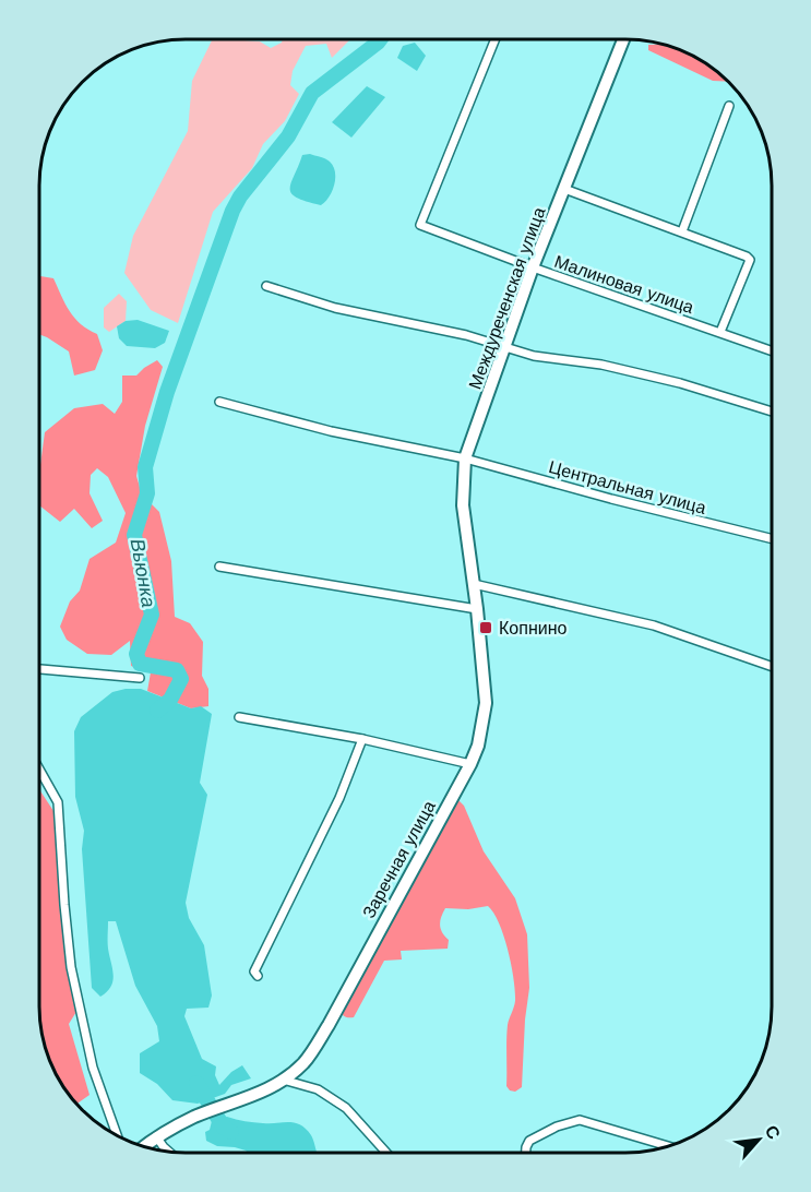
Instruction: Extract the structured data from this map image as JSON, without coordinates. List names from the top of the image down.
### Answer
{
  "streets": {
    "street": [
      "Малиновая улица",
      "Междуреченская улица",
      "Центральная улица",
      "Заречная улица"
    ]
  },
  "crossings": [
    ["Малиновая улица", "Междуреченская улица"],
    ["Междуреченская улица", "Центральная улица"],
    ["Междуреченская улица", "Заречная улица"]
  ],
  "water": ["Вьюнка"],
  "places": {
    "transit": ["Копнино"]
  },
  "north": "top right"
}
